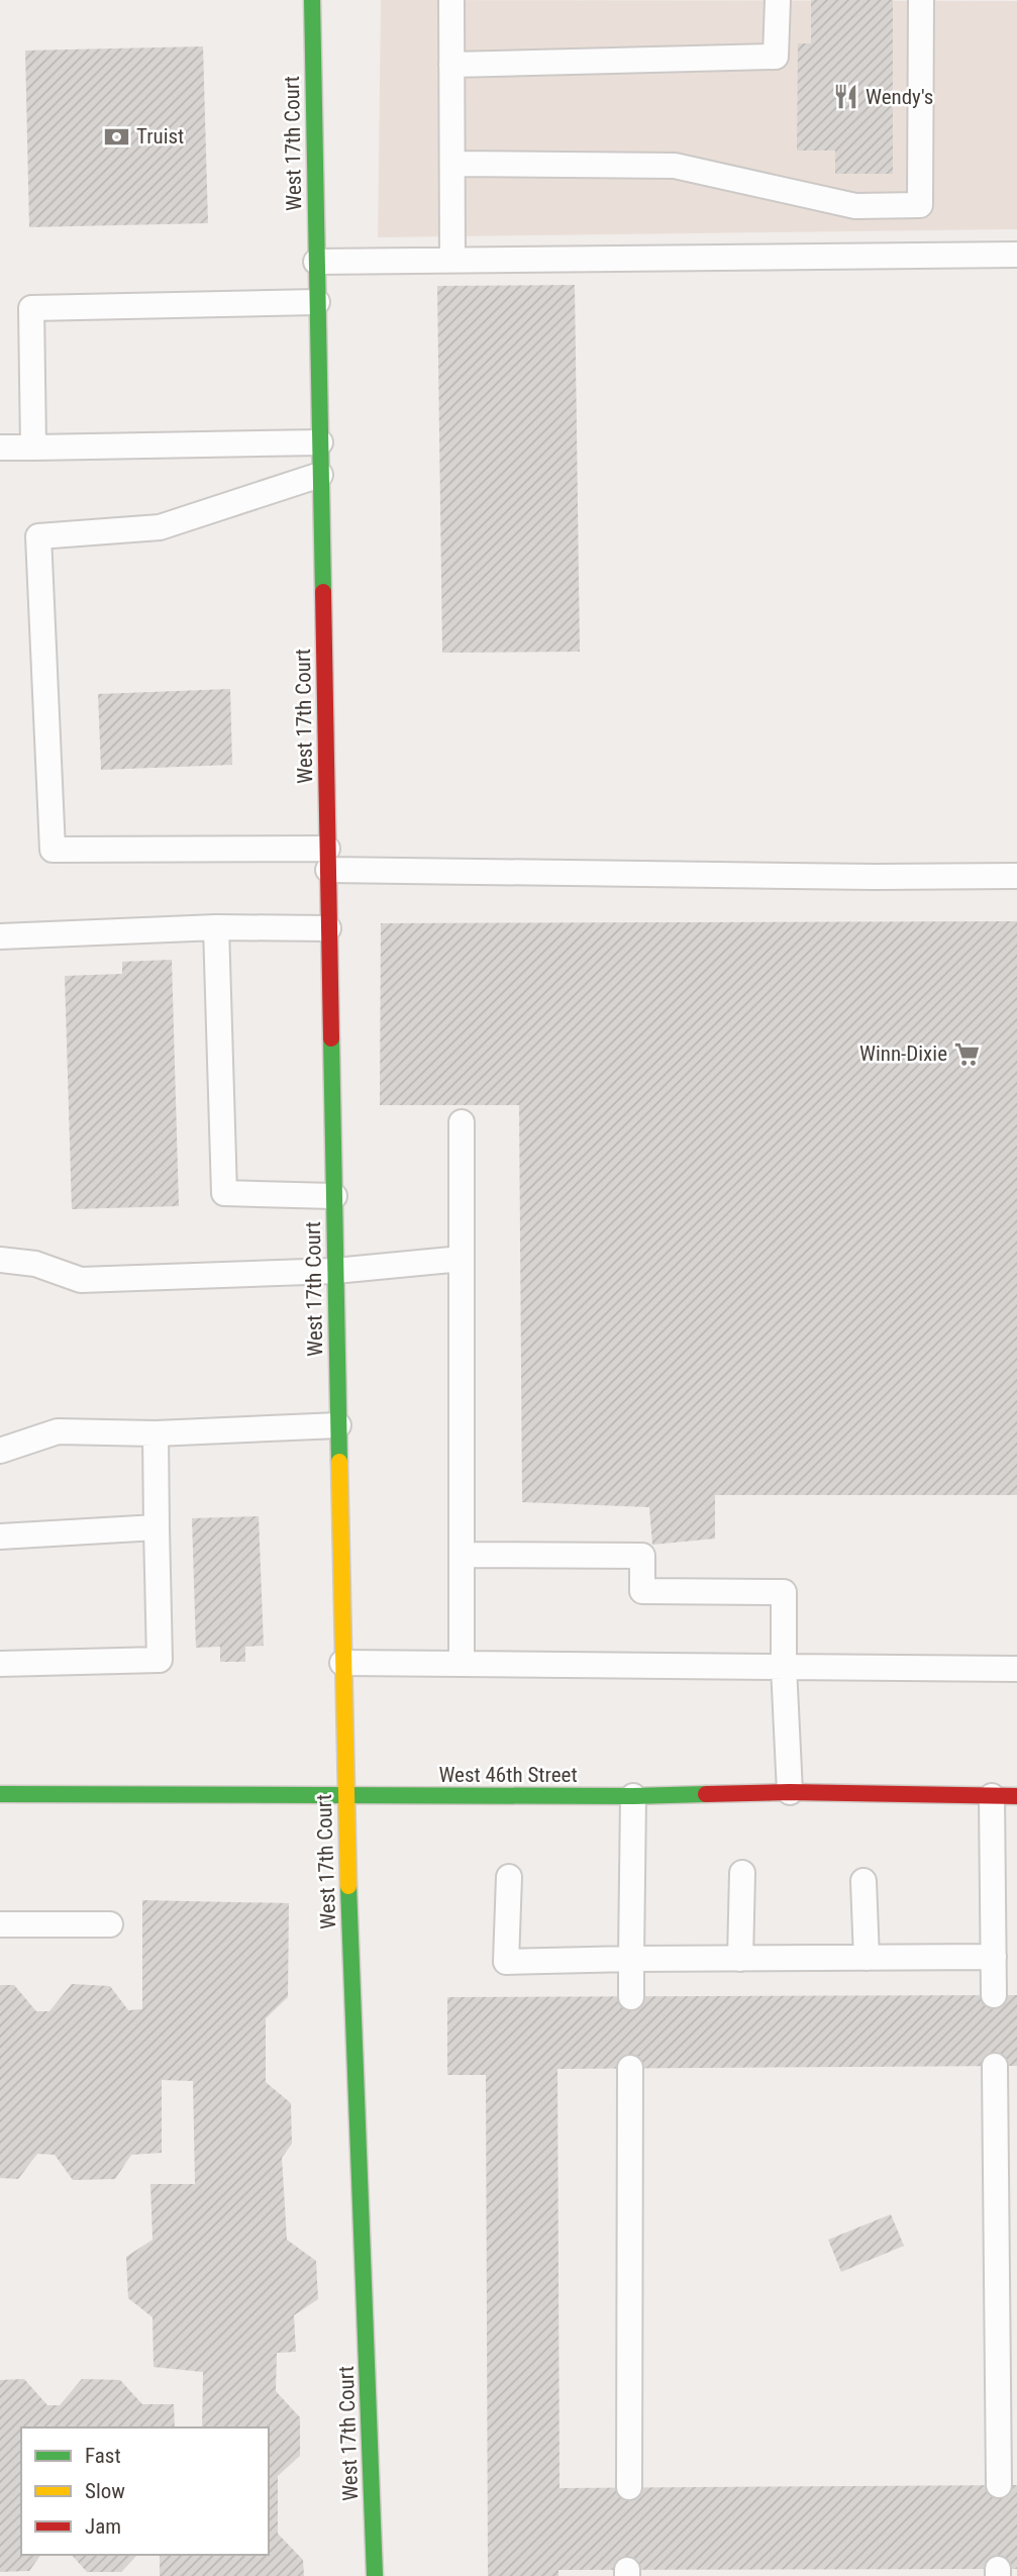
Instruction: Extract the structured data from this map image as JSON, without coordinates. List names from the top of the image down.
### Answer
{
  "streets": {
    "street": ["West 17th Court", "West 46th Street"]
  },
  "crossings": [
    ["West 17th Court", "West 46th Street"]
  ],
  "places": {
    "restaurant": ["Wendy's"],
    "bank": ["Truist"],
    "supermarket": ["Winn-Dixie"]
  },
  "legend": ["Fast", "Slow", "Jam"]
}
